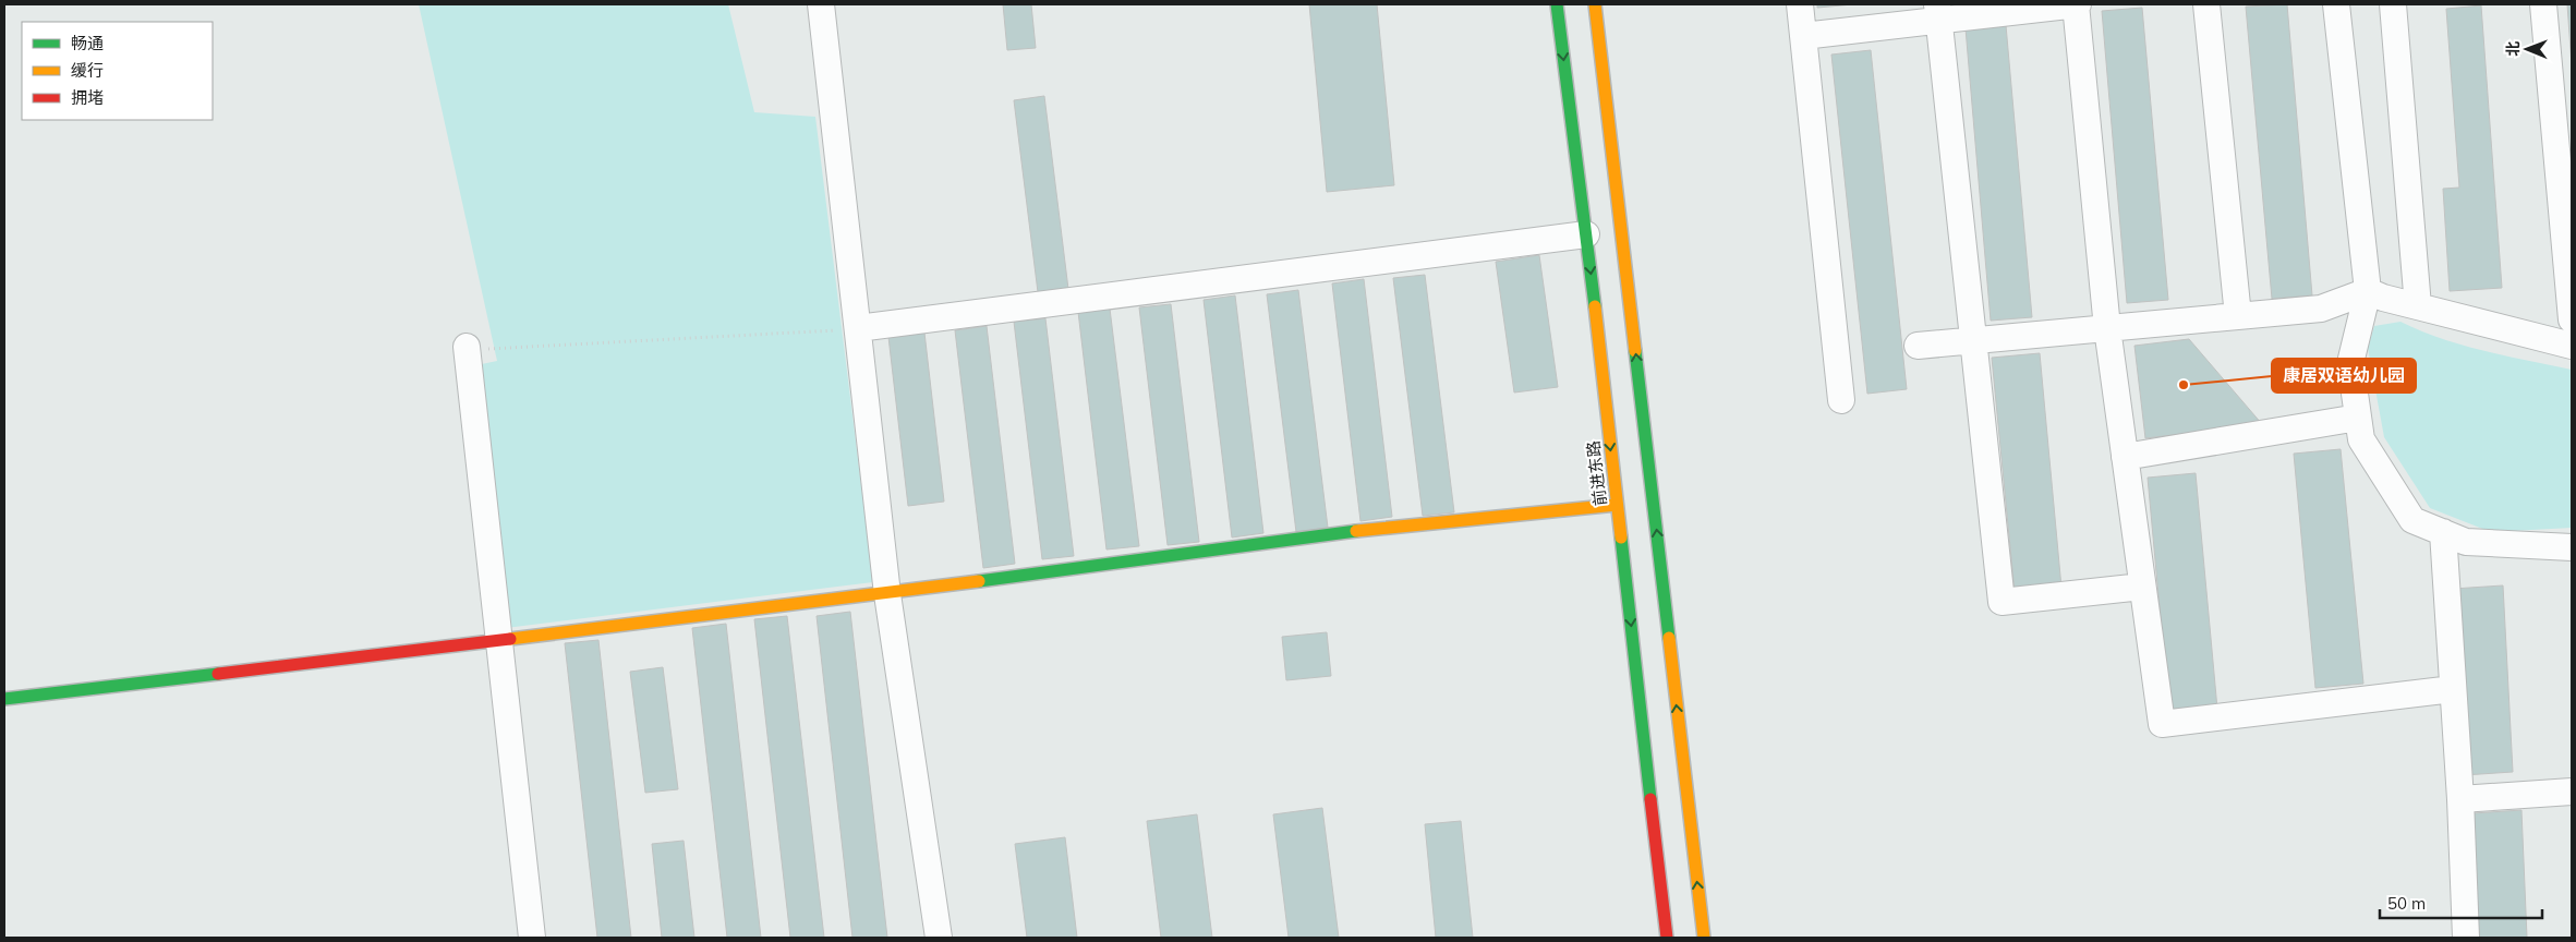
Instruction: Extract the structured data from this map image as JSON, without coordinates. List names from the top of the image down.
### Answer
{
  "streets": {
    "main road": ["前进东路"]
  },
  "places": ["康居双语幼儿园"],
  "legend": ["畅通", "缓行", "拥堵"],
  "scale_bar": "50 m",
  "north": "left"
}
